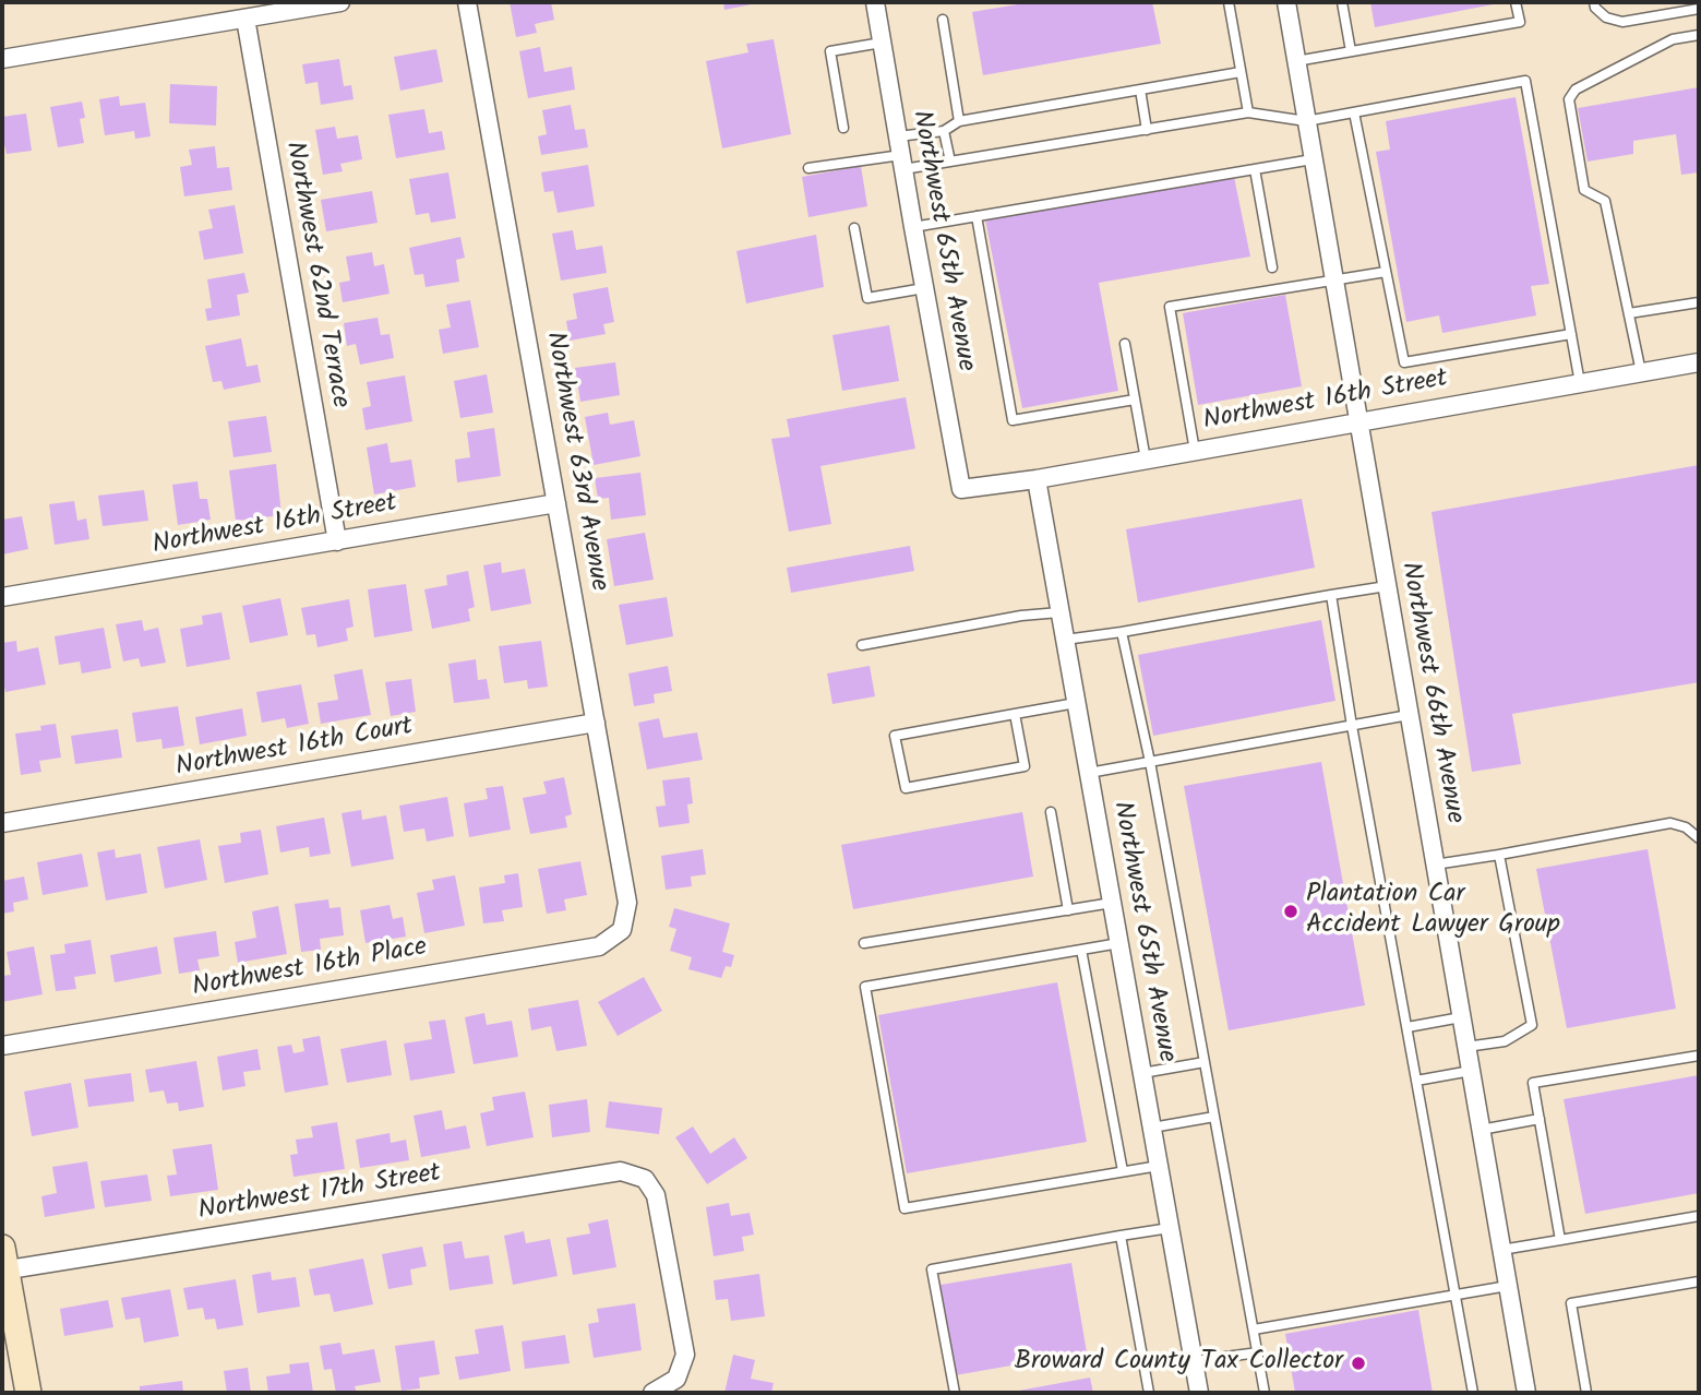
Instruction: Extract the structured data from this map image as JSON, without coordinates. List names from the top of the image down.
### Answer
{
  "streets": {
    "street": [
      "Northwest 65th Avenue",
      "Northwest 62nd Terrace",
      "Northwest 16th Street",
      "Northwest 63rd Avenue",
      "Northwest 66th Avenue",
      "Northwest 16th Court",
      "Northwest 16th Place",
      "Northwest 17th Street"
    ]
  },
  "crossings": [
    ["Northwest 65th Avenue", "Northwest 16th Street"],
    ["Northwest 62nd Terrace", "Northwest 16th Street"],
    ["Northwest 16th Street", "Northwest 63rd Avenue"],
    ["Northwest 16th Street", "Northwest 66th Avenue"],
    ["Northwest 63rd Avenue", "Northwest 16th Court"],
    ["Northwest 63rd Avenue", "Northwest 16th Place"]
  ],
  "places": ["Plantation Car Accident Lawyer Group", "Broward County Tax Collector"]
}
